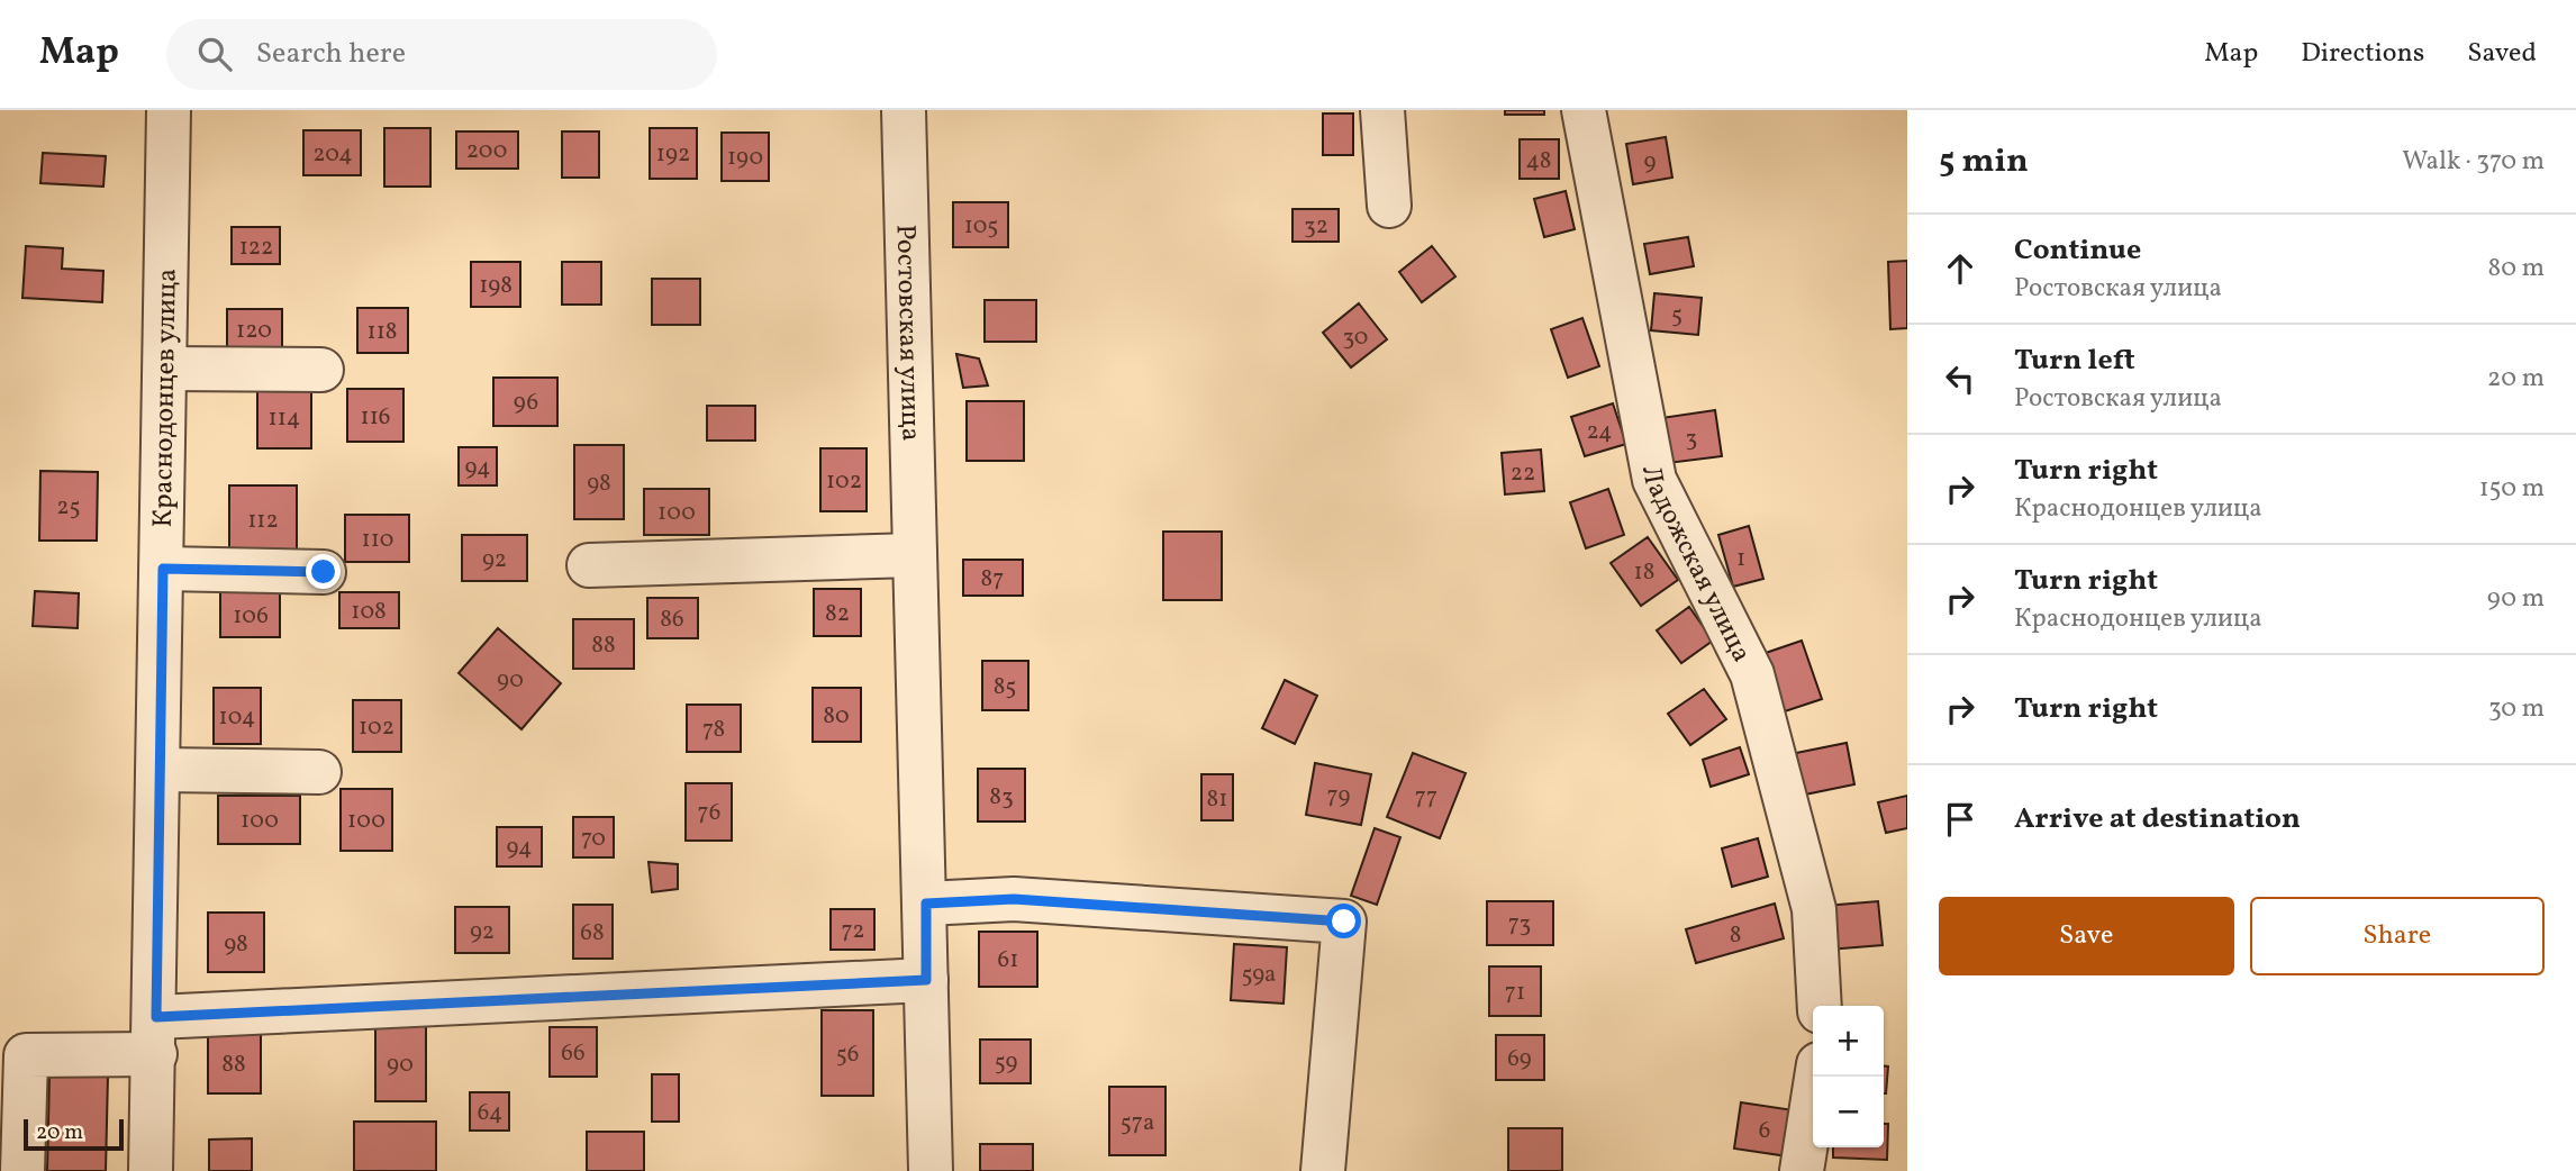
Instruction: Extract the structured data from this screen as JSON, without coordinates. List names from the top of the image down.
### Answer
{
  "streets": {
    "street": ["Ростовская улица", "Краснодонцев улица", "Ладожская улица"]
  },
  "house_numbers": [
    "200",
    "204",
    "192",
    "190",
    "48",
    "9",
    "105",
    "32",
    "122",
    "198",
    "5",
    "120",
    "118",
    "30",
    "96",
    "116",
    "114",
    "24",
    "3",
    "94",
    "22",
    "102",
    "98",
    "25",
    "100",
    "112",
    "110",
    "1",
    "92",
    "18",
    "87",
    "108",
    "82",
    "106",
    "86",
    "88",
    "90",
    "85",
    "80",
    "104",
    "102",
    "78",
    "79",
    "83",
    "77",
    "81",
    "76",
    "100",
    "100",
    "70",
    "94",
    "73",
    "72",
    "92",
    "68",
    "8",
    "98",
    "61",
    "59a",
    "71",
    "66",
    "56",
    "69",
    "59",
    "88",
    "90",
    "64",
    "57a",
    "6"
  ],
  "scale_bar": "20 m",
  "page": {
    "header": "Map",
    "search": "Search here",
    "nav": ["Map", "Directions", "Saved"],
    "heading": ["5 min", "Walk · 370 m"],
    "list": [
      ["Continue", "Ростовская улица", "80 m"],
      ["Turn left", "Ростовская улица", "20 m"],
      ["Turn right", "Краснодонцев улица", "150 m"],
      ["Turn right", "Краснодонцев улица", "90 m"],
      ["Turn right", "30 m"],
      "Arrive at destination"
    ],
    "buttons": ["Save", "Share"],
    "map_buttons": ["+", "−"],
    "scale": "20 m"
  }
}
